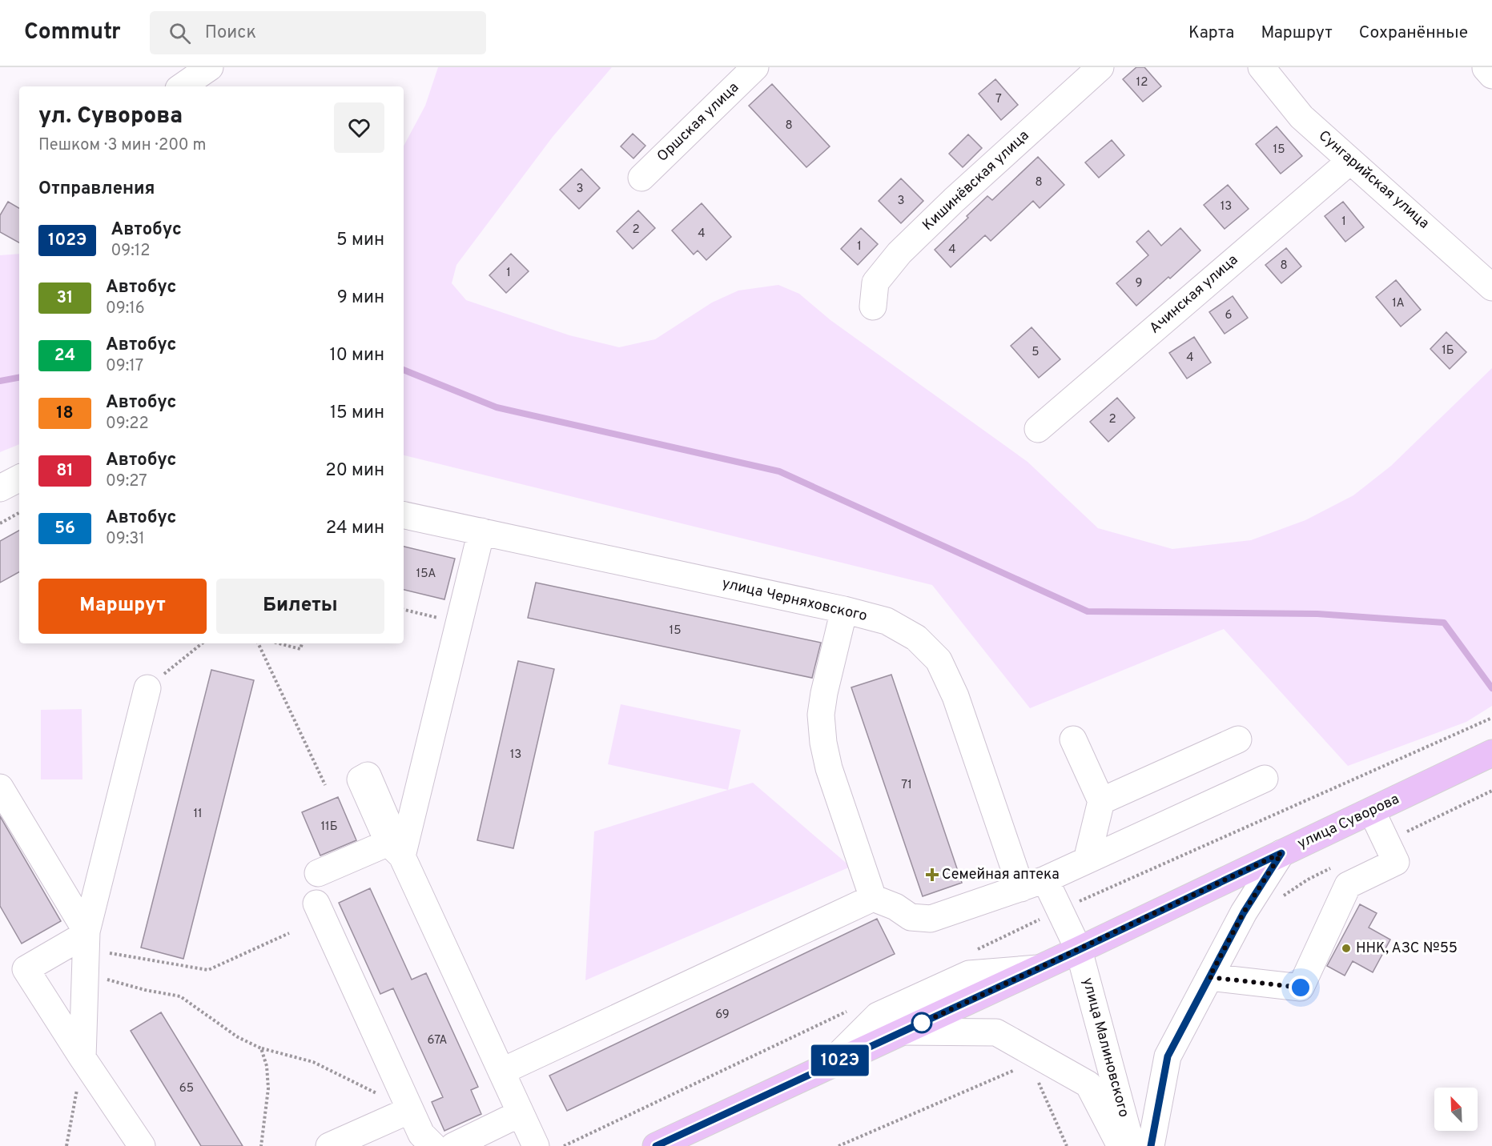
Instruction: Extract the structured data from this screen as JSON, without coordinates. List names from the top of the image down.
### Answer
{
  "streets": {
    "main road": ["улица Суворова"],
    "street": [
      "Оршская улица",
      "Сунгарийская улица",
      "Кишинёвская улица",
      "Ачинская улица",
      "улица Черняховского",
      "улица Малиновского"
    ]
  },
  "crossings": [
    ["Сунгарийская улица", "Ачинская улица"],
    ["улица Суворова", "улица Малиновского"]
  ],
  "places": {
    "health": ["Семейная аптека"],
    "other": ["ННК, АЗС №55"]
  },
  "lines": ["bus line 102Э"],
  "house_numbers": [
    "12",
    "7",
    "8",
    "15",
    "8",
    "3",
    "3",
    "13",
    "1",
    "2",
    "4",
    "1",
    "4",
    "8",
    "1",
    "9",
    "1А",
    "6",
    "1Б",
    "5",
    "4",
    "2",
    "15А",
    "15",
    "13",
    "71",
    "11",
    "11Б",
    "69",
    "67А",
    "65"
  ],
  "north": "top left",
  "page": {
    "header": "Commutr",
    "search": "Поиск",
    "nav": ["Карта", "Маршрут", "Сохранённые"],
    "on_map": "102Э",
    "heading": [
      ["ул. Суворова", "Пешком · 3 мин · 200 m"],
      "Отправления"
    ],
    "list": [
      {
        "mark": "102Э",
        "name": "Автобус",
        "note": "09:12",
        "value": "5 мин"
      },
      {
        "mark": "31",
        "name": "Автобус",
        "note": "09:16",
        "value": "9 мин"
      },
      {
        "mark": "24",
        "name": "Автобус",
        "note": "09:17",
        "value": "10 мин"
      },
      {
        "mark": "18",
        "name": "Автобус",
        "note": "09:22",
        "value": "15 мин"
      },
      {
        "mark": "81",
        "name": "Автобус",
        "note": "09:27",
        "value": "20 мин"
      },
      {
        "mark": "56",
        "name": "Автобус",
        "note": "09:31",
        "value": "24 мин"
      }
    ],
    "buttons": ["Маршрут", "Билеты"]
  }
}
